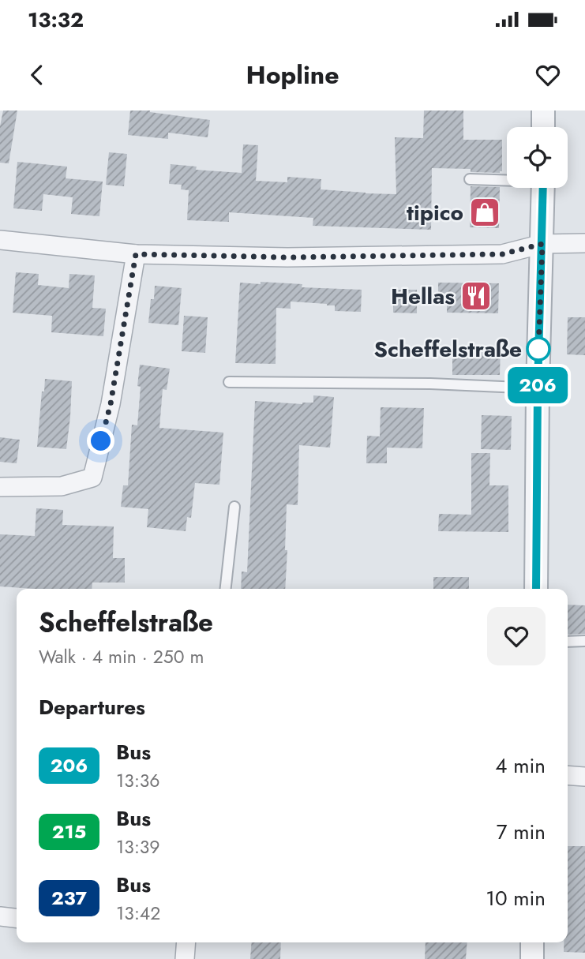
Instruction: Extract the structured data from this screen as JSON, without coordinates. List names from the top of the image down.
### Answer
{
  "places": {
    "shop": ["tipico"],
    "restaurant": ["Hellas"],
    "other": ["Scheffelstraße"]
  },
  "lines": ["bus line 206"],
  "page": {
    "status": "13:32",
    "header": "Hopline",
    "on_map": "206",
    "heading": [
      ["Scheffelstraße", "Walk · 4 min · 250 m"],
      "Departures"
    ],
    "list": [
      {
        "mark": "206",
        "name": "Bus",
        "note": "13:36",
        "value": "4 min"
      },
      {
        "mark": "215",
        "name": "Bus",
        "note": "13:39",
        "value": "7 min"
      },
      {
        "mark": "237",
        "name": "Bus",
        "note": "13:42",
        "value": "10 min"
      }
    ]
  }
}
